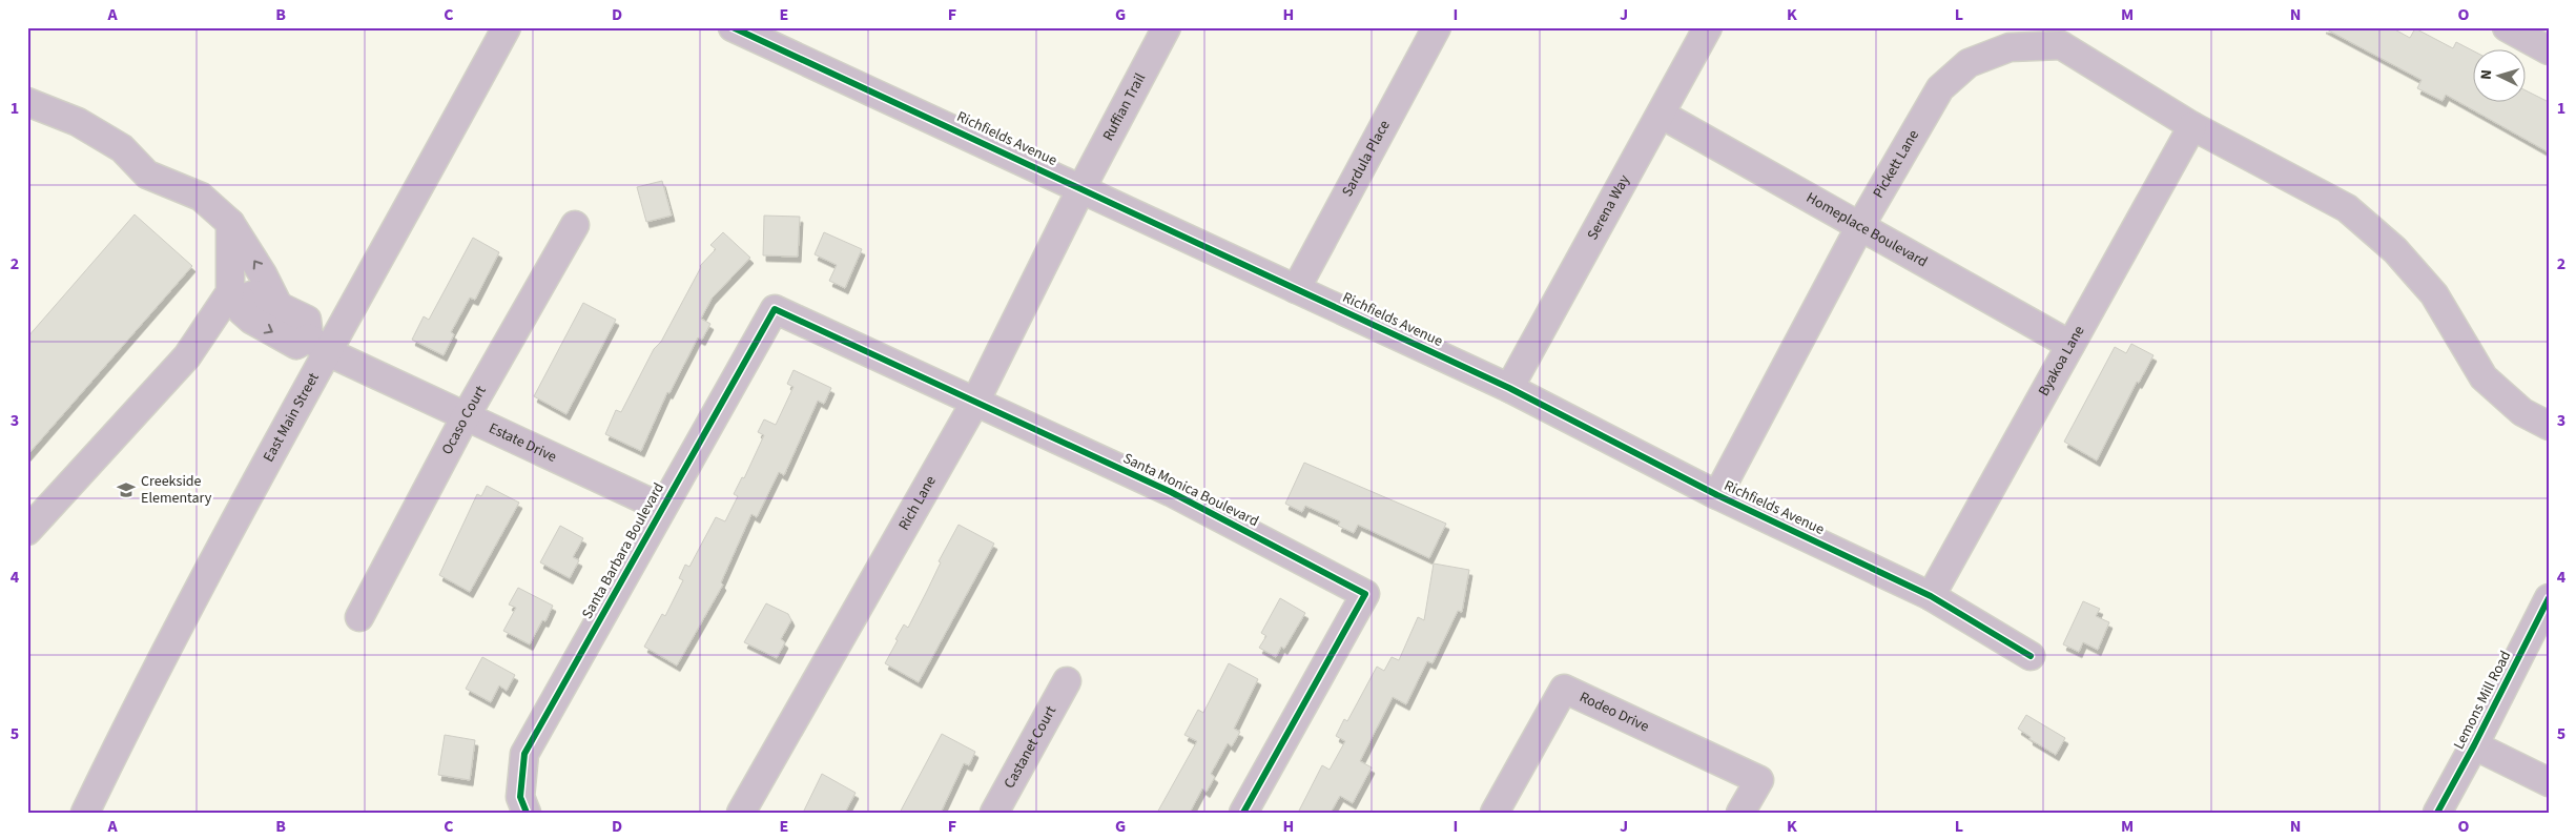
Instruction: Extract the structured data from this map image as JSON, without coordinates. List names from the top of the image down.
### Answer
{
  "streets": {
    "street": [
      "Ruffian Trail",
      "Richfields Avenue",
      "Sardula Place",
      "Pickett Lane",
      "Serena Way",
      "Homeplace Boulevard",
      "Byakoa Lane",
      "East Main Street",
      "Ocaso Court",
      "Estate Drive",
      "Santa Monica Boulevard",
      "Rich Lane",
      "Santa Barbara Boulevard",
      "Lemons Mill Road",
      "Rodeo Drive",
      "Castanet Court"
    ]
  },
  "crossings": [
    ["Ruffian Trail", "Richfields Avenue"],
    ["Ruffian Trail", "Rich Lane"],
    ["Richfields Avenue", "Sardula Place"],
    ["Richfields Avenue", "Pickett Lane"],
    ["Richfields Avenue", "Serena Way"],
    ["Richfields Avenue", "Byakoa Lane"],
    ["Richfields Avenue", "Rich Lane"],
    ["Pickett Lane", "Homeplace Boulevard"],
    ["Pickett Lane", "Byakoa Lane"],
    ["Serena Way", "Homeplace Boulevard"],
    ["Homeplace Boulevard", "Byakoa Lane"],
    ["East Main Street", "Estate Drive"],
    ["Ocaso Court", "Estate Drive"],
    ["Estate Drive", "Santa Barbara Boulevard"],
    ["Santa Monica Boulevard", "Rich Lane"],
    ["Santa Monica Boulevard", "Santa Barbara Boulevard"]
  ],
  "places": {
    "school or university": ["Creekside Elementary"]
  },
  "north": "left",
  "grid": {
    "columns": [
      "A",
      "B",
      "C",
      "D",
      "E",
      "F",
      "G",
      "H",
      "I",
      "J",
      "K",
      "L",
      "M",
      "N",
      "O"
    ],
    "rows": [
      "1",
      "2",
      "3",
      "4",
      "5"
    ]
  }
}
